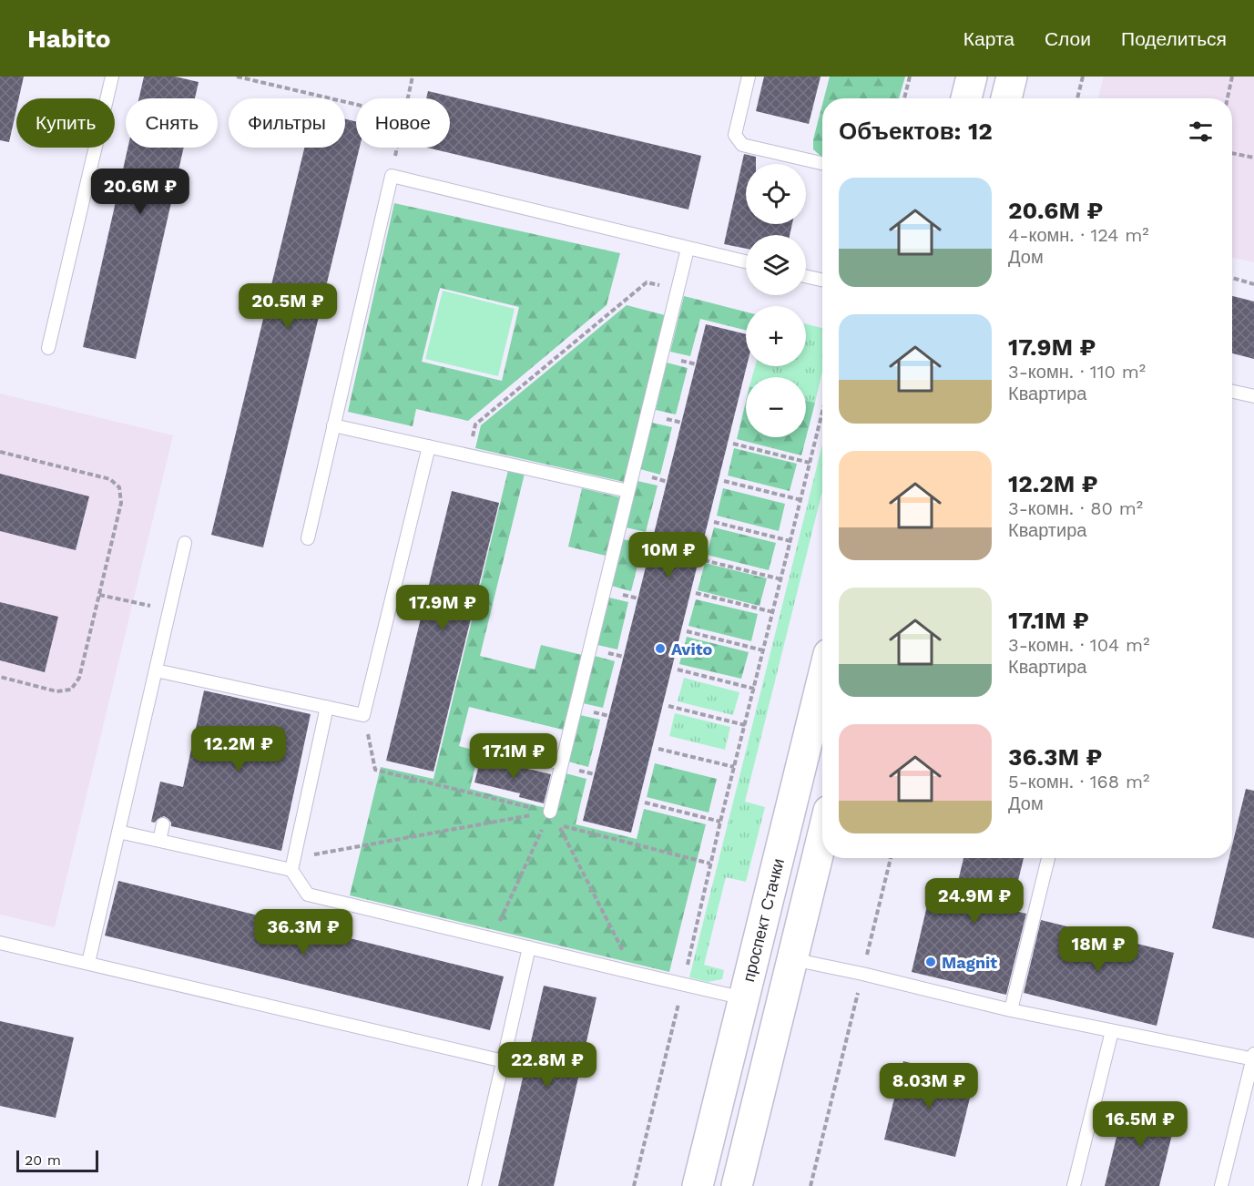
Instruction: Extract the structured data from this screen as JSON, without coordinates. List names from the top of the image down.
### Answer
{
  "streets": {
    "main road": ["проспект Стачки"]
  },
  "places": ["Avito", "Magnit"],
  "scale_bar": "20 m",
  "page": {
    "header": "Habito",
    "nav": ["Карта", "Слои", "Поделиться"],
    "chip": [
      "Купить",
      "Снять",
      "Фильтры",
      "Новое"
    ],
    "heading": "Объектов: 12",
    "map_buttons": ["+", "−"],
    "list": [
      {
        "name": "20.6M ₽",
        "note": "4-комн. · 124 m² · Дом"
      },
      {
        "name": "17.9M ₽",
        "note": "3-комн. · 110 m² · Квартира"
      },
      {
        "name": "12.2M ₽",
        "note": "3-комн. · 80 m² · Квартира"
      },
      {
        "name": "17.1M ₽",
        "note": "3-комн. · 104 m² · Квартира"
      },
      {
        "name": "36.3M ₽",
        "note": "5-комн. · 168 m² · Дом"
      }
    ],
    "price": [
      "20.6M ₽",
      "20.5M ₽",
      "10M ₽",
      "17.9M ₽",
      "12.2M ₽",
      "17.1M ₽",
      "24.9M ₽",
      "36.3M ₽",
      "18M ₽",
      "22.8M ₽",
      "8.03M ₽",
      "16.5M ₽"
    ],
    "scale": "20 m"
  }
}
